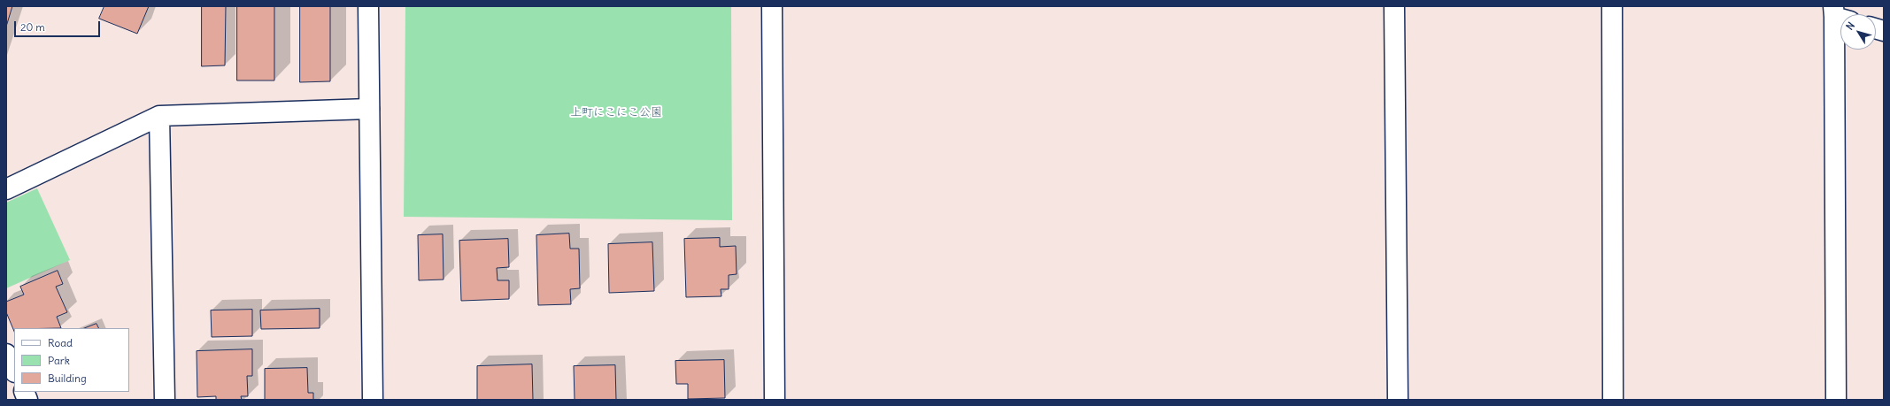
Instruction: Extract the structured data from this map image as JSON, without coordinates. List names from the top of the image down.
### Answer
{
  "parks": ["上町にこにこ公園"],
  "legend": ["Road", "Park", "Building"],
  "scale_bar": "20 m",
  "north": "top left"
}
